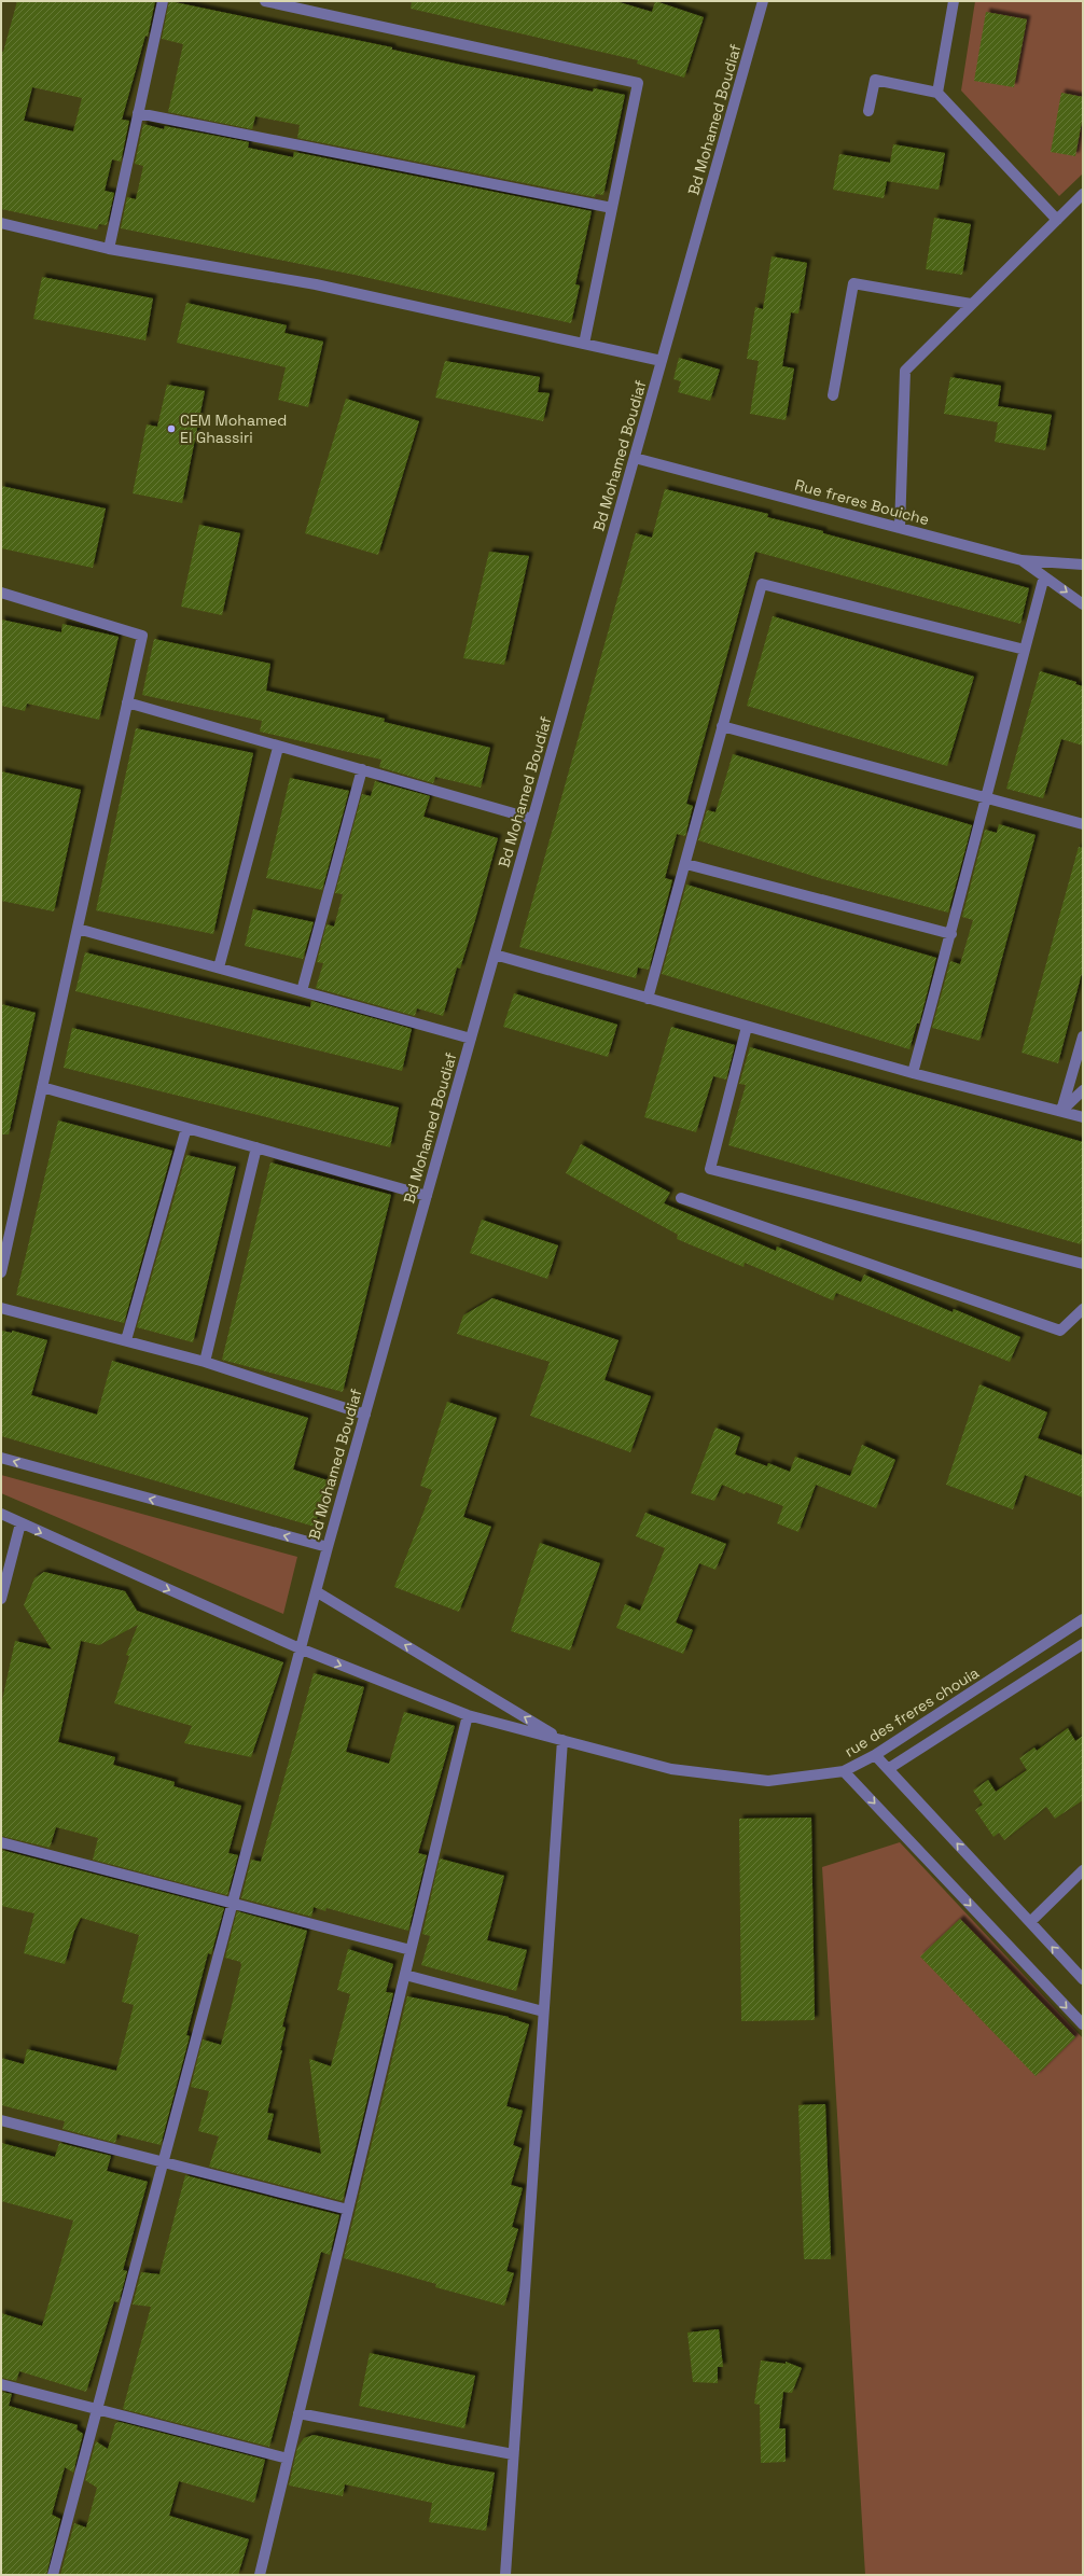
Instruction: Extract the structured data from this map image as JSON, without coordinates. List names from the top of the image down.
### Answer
{
  "streets": {
    "street": ["Bd Mohamed Boudiaf", "Rue freres Bouiche", "rue des freres chouia"]
  },
  "crossings": [
    ["Bd Mohamed Boudiaf", "Rue freres Bouiche"],
    ["Bd Mohamed Boudiaf", "rue des freres chouia"]
  ],
  "places": ["CEM Mohamed El Ghassiri"]
}
